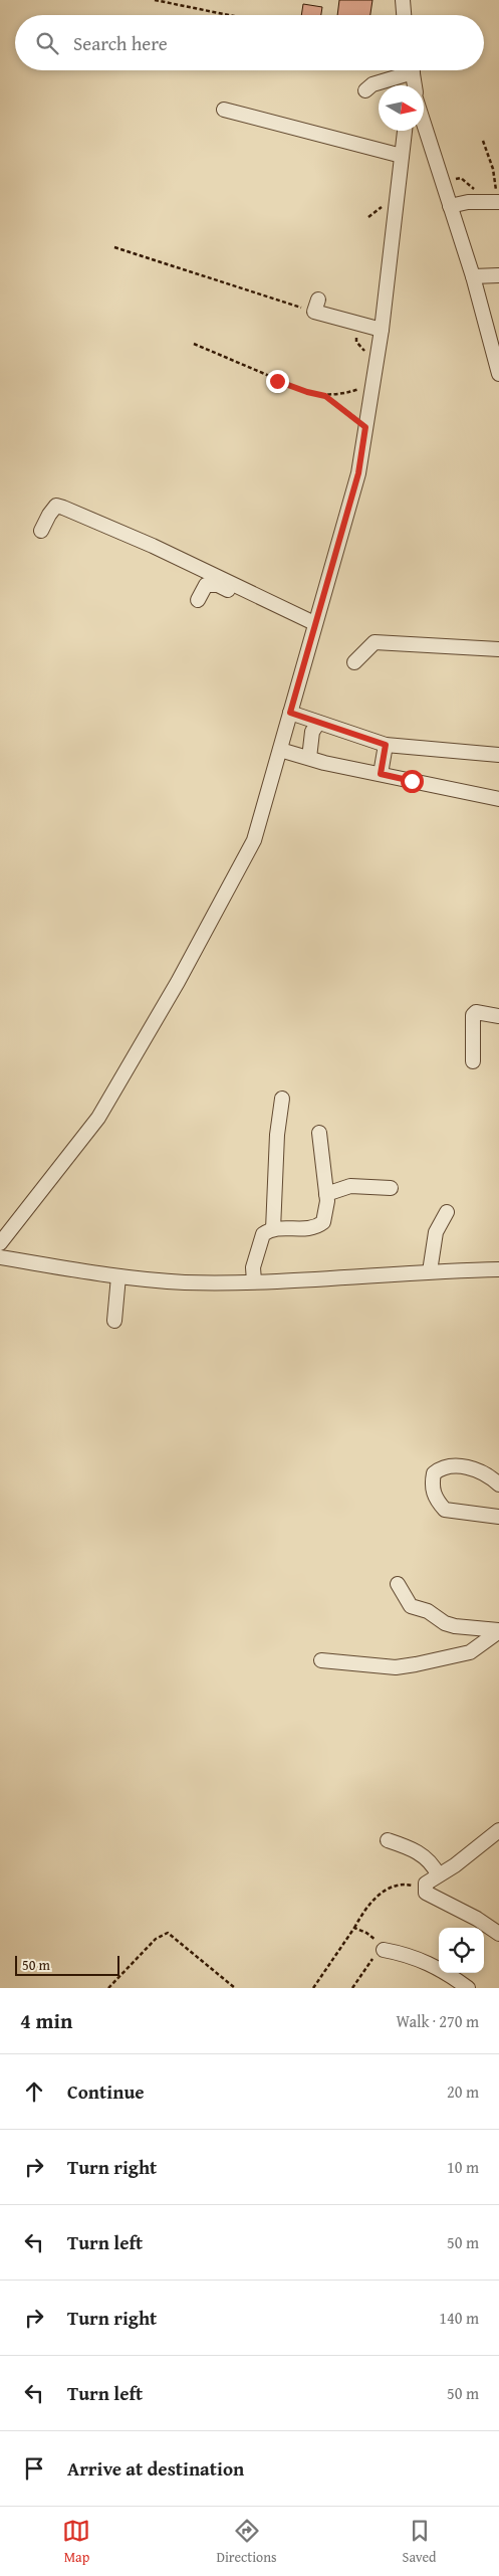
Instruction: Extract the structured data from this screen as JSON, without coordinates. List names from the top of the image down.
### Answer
{
  "scale_bar": "50 m",
  "north": "right",
  "page": {
    "search": "Search here",
    "scale": "50 m",
    "heading": ["4 min", "Walk · 270 m"],
    "list": [
      ["Continue", "20 m"],
      ["Turn right", "10 m"],
      ["Turn left", "50 m"],
      ["Turn right", "140 m"],
      ["Turn left", "50 m"],
      "Arrive at destination"
    ],
    "nav": ["Map", "Directions", "Saved"]
  }
}
